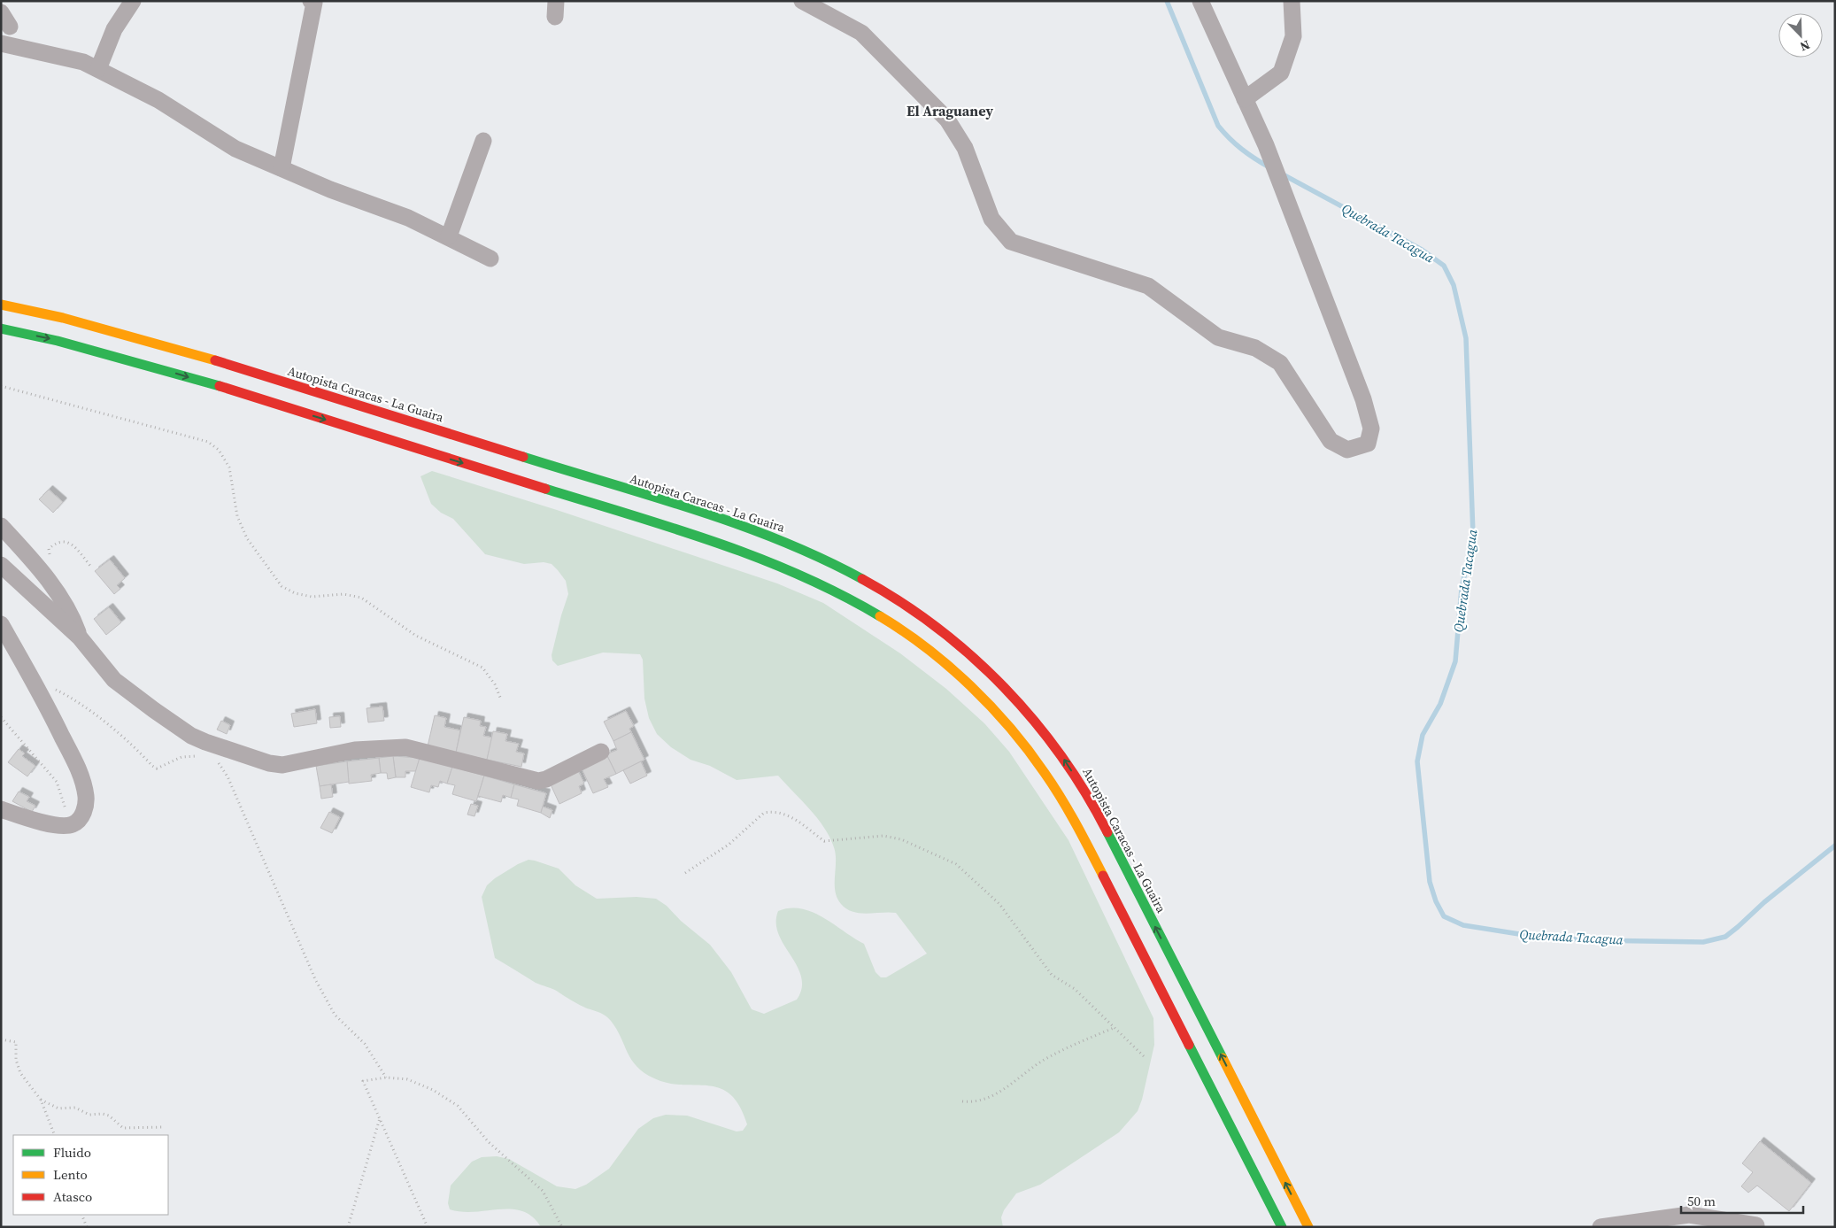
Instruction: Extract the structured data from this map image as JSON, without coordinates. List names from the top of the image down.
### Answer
{
  "streets": {
    "highway": ["Autopista Caracas - La Guaira"]
  },
  "districts": ["El Araguaney"],
  "water": ["Quebrada Tacagua"],
  "legend": ["Fluido", "Lento", "Atasco"],
  "scale_bar": "50 m",
  "north": "bottom right"
}
